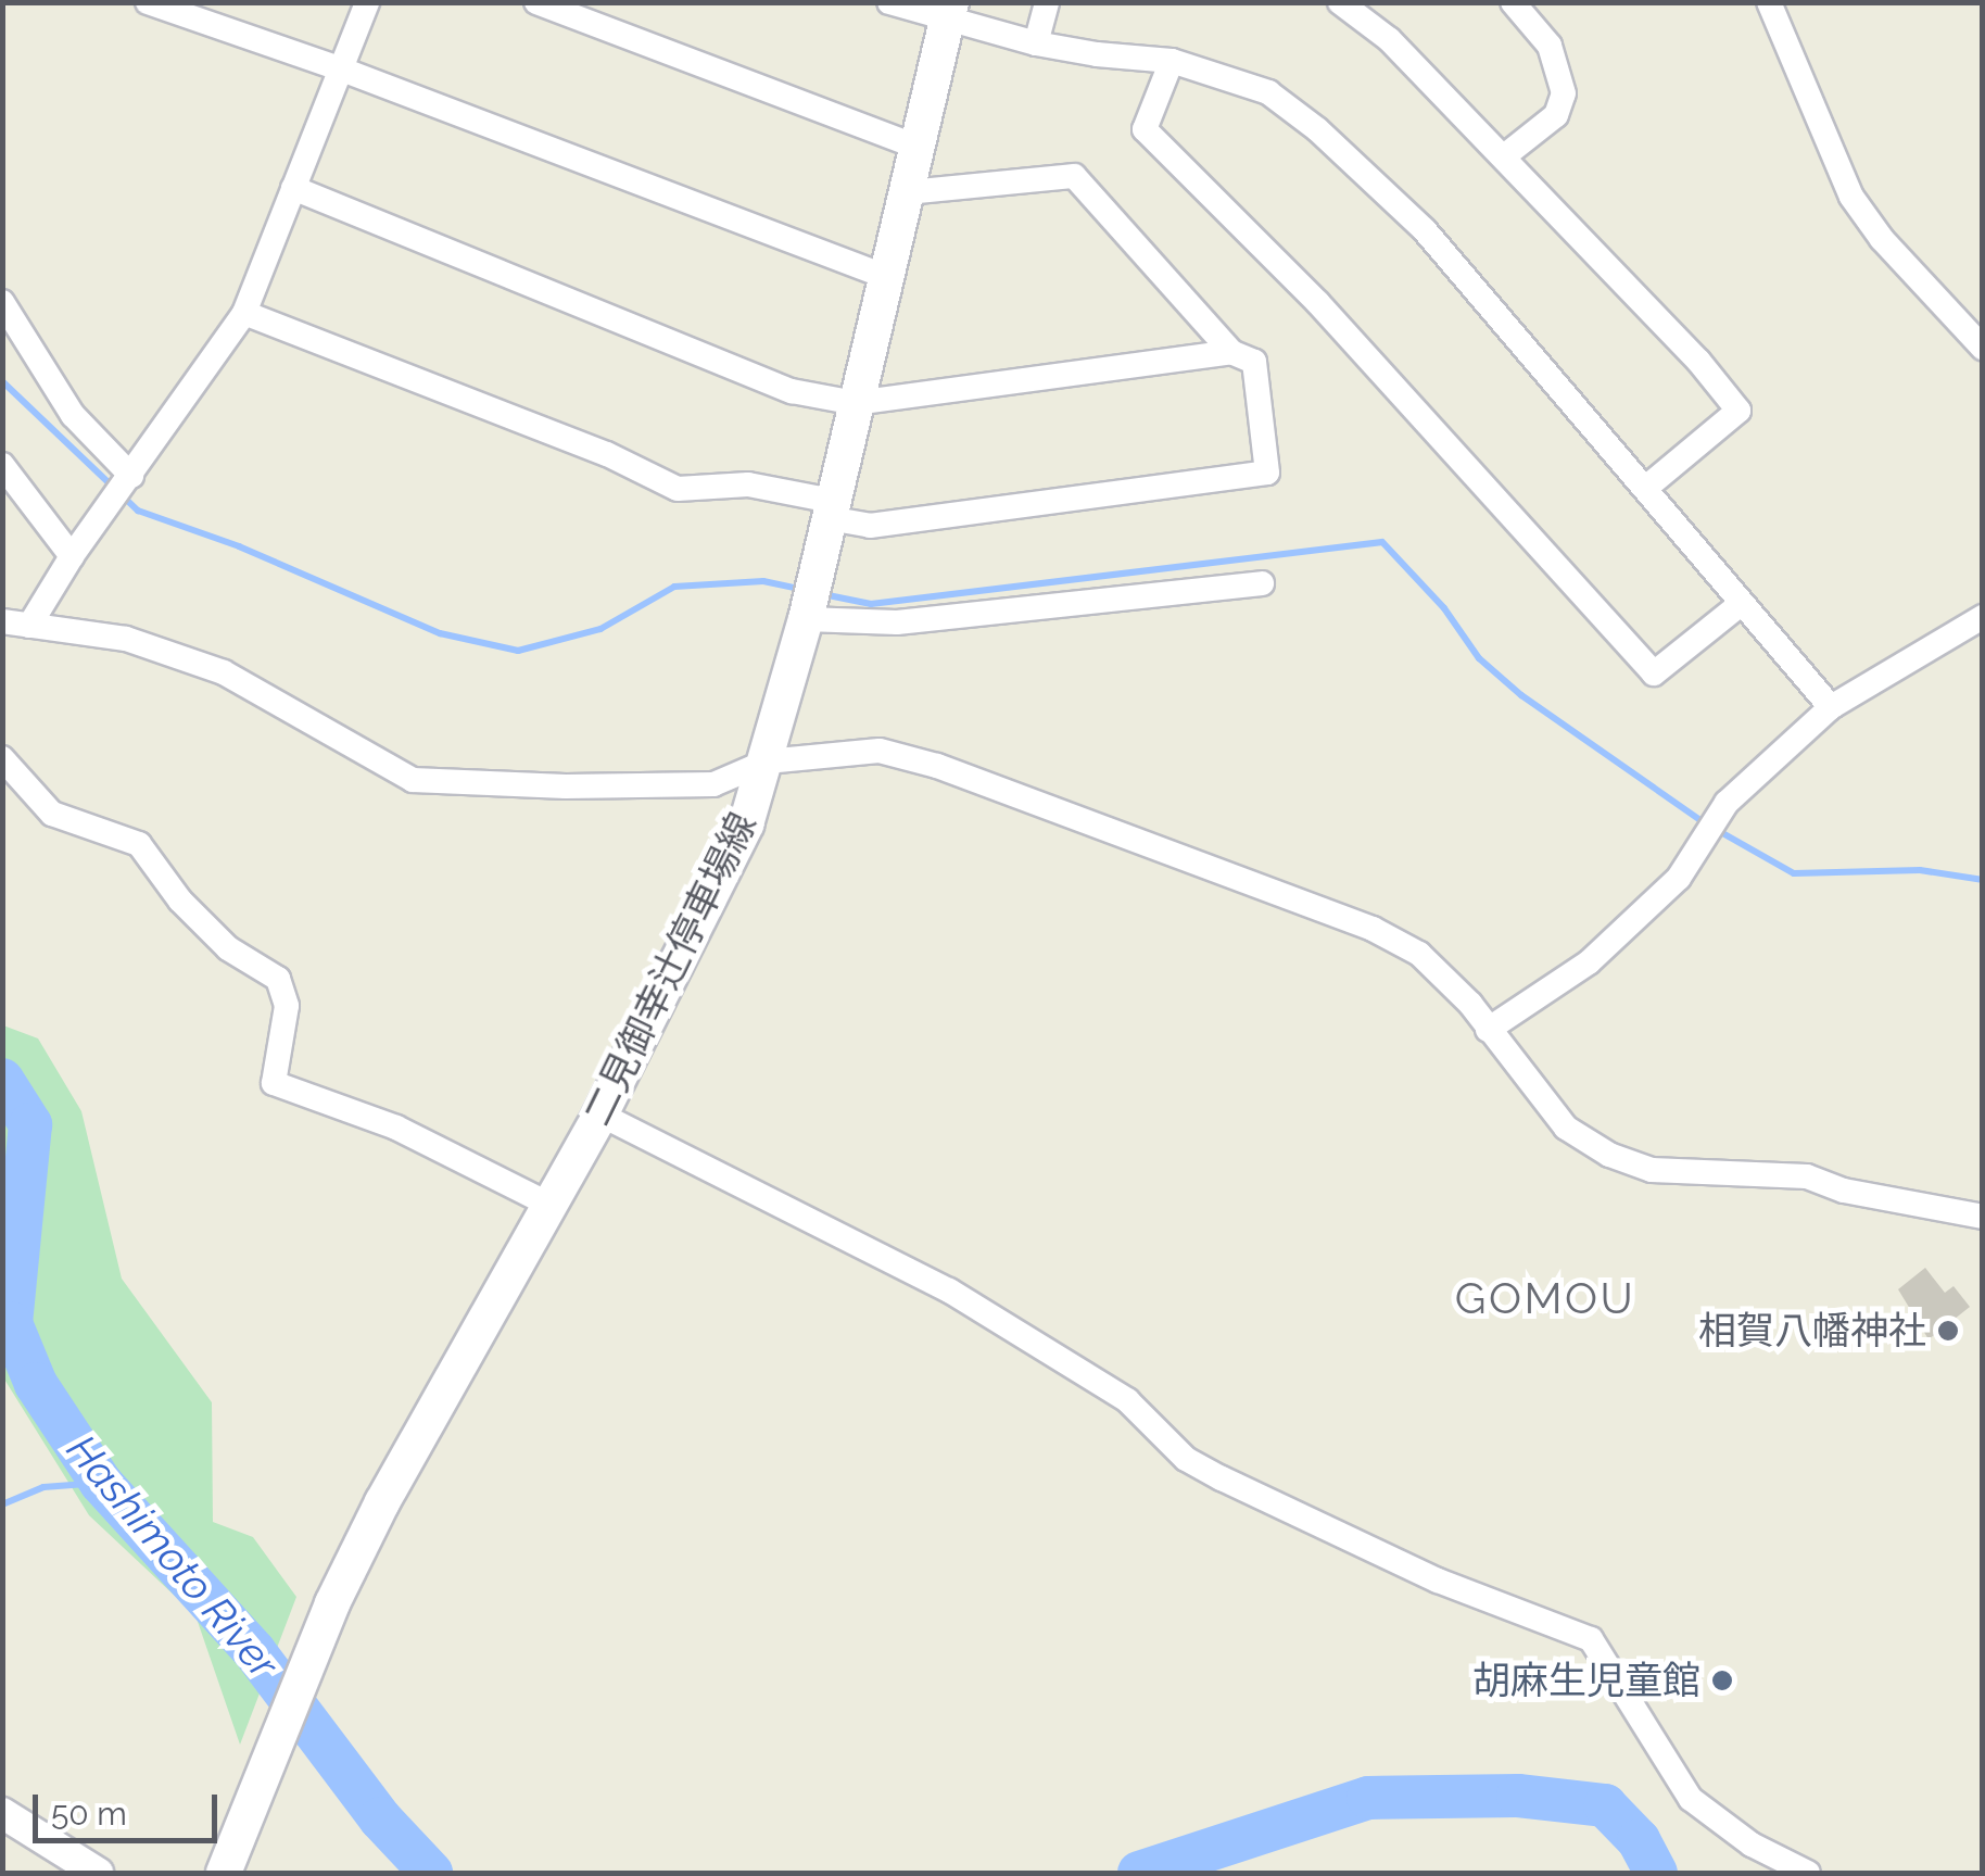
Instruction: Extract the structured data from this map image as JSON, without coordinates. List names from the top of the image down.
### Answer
{
  "streets": {
    "main road": ["二見御幸辻停車場線"]
  },
  "districts": ["GOMOU"],
  "water": ["Hashimoto River"],
  "places": ["相賀八幡神社", "胡麻生児童館"],
  "scale_bar": "50 m"
}
